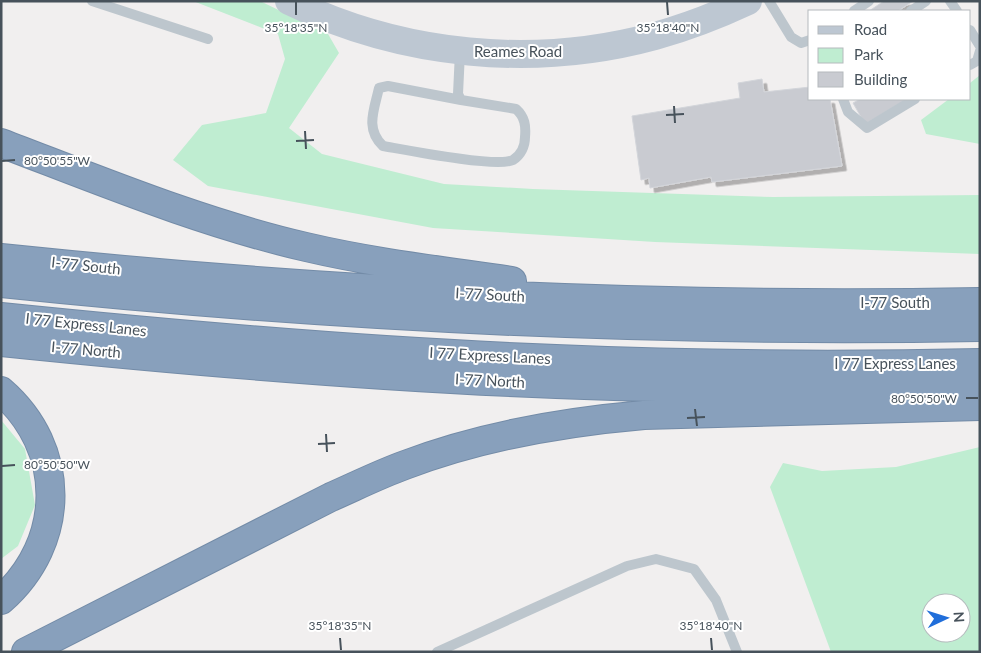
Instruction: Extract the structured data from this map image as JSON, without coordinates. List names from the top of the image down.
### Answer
{
  "streets": {
    "highway": ["I-77 South", "I 77 Express Lanes", "I-77 North"],
    "main road": ["Reames Road"]
  },
  "legend": ["Road", "Park", "Building"],
  "north": "right",
  "coordinates": [
    "35°18'35\"N",
    "35°18'40\"N",
    "80°50'55\"W",
    "80°50'50\"W"
  ]
}
